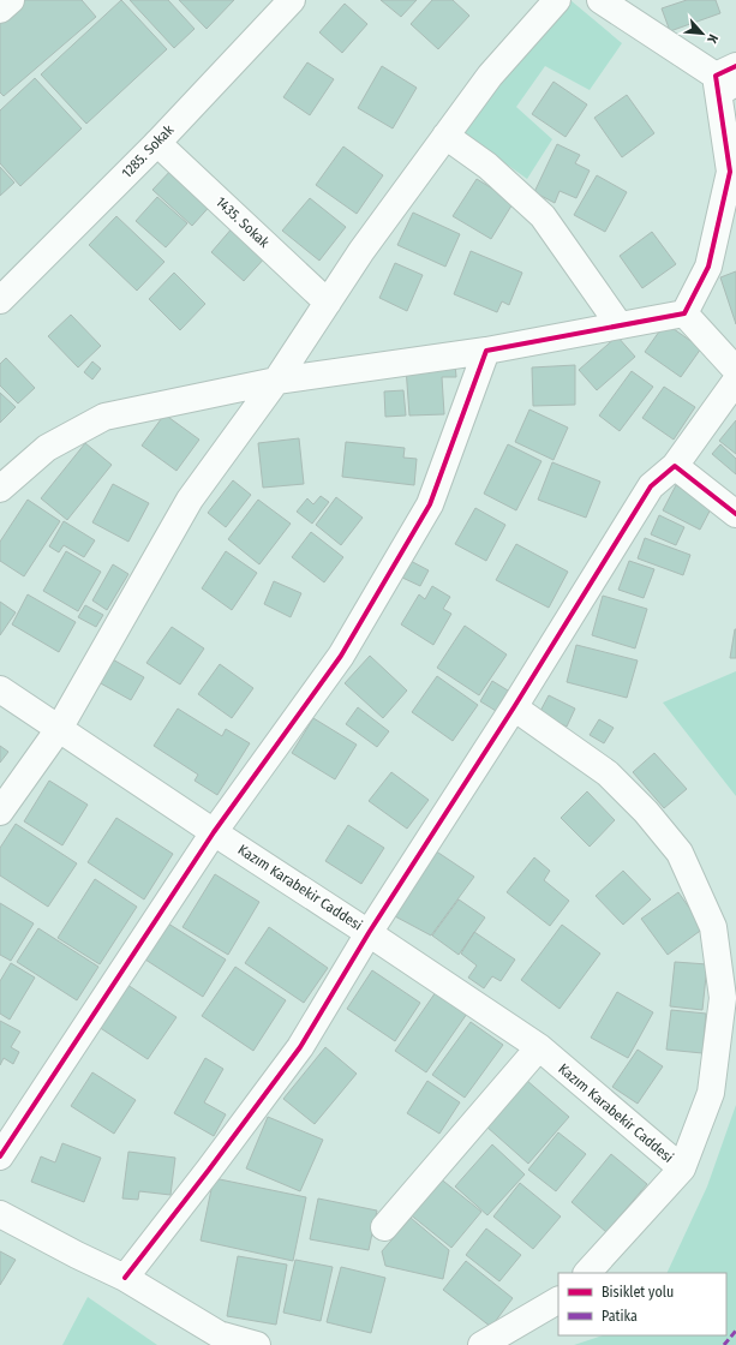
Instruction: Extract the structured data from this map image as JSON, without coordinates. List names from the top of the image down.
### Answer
{
  "streets": {
    "street": ["1285. Sokak", "1435. Sokak", "Kazım Karabekir Caddesi"]
  },
  "crossings": [
    ["1285. Sokak", "1435. Sokak"]
  ],
  "legend": ["Bisiklet yolu", "Patika"],
  "north": "bottom right"
}
